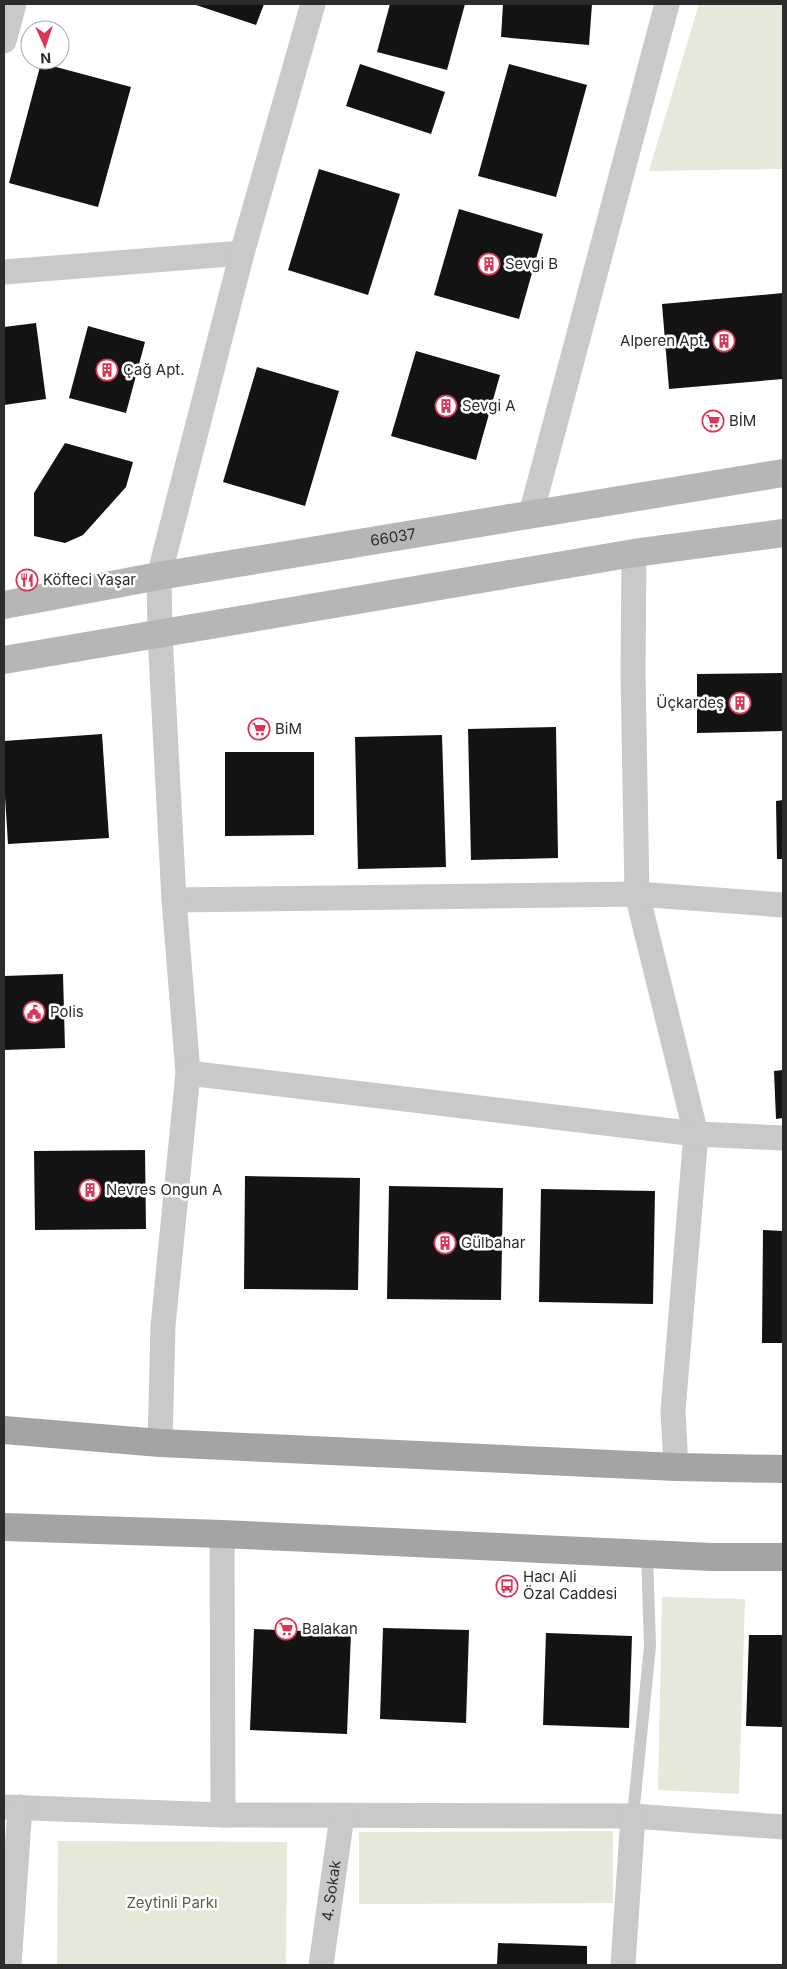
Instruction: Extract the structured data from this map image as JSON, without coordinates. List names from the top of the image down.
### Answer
{
  "streets": {
    "street": ["66037", "4. Sokak"]
  },
  "parks": ["Zeytinli Parkı"],
  "places": {
    "building": [
      "Sevgi B",
      "Alperen Apt.",
      "Çağ Apt.",
      "Sevgi A",
      "Üçkardeş",
      "Nevres Ongun A",
      "Gülbahar"
    ],
    "supermarket": ["BİM", "BiM", "Balakan"],
    "restaurant": ["Köfteci Yaşar"],
    "public building": ["Polis"],
    "bus stop": ["Hacı Ali Özal Caddesi"]
  },
  "north": "bottom"
}
